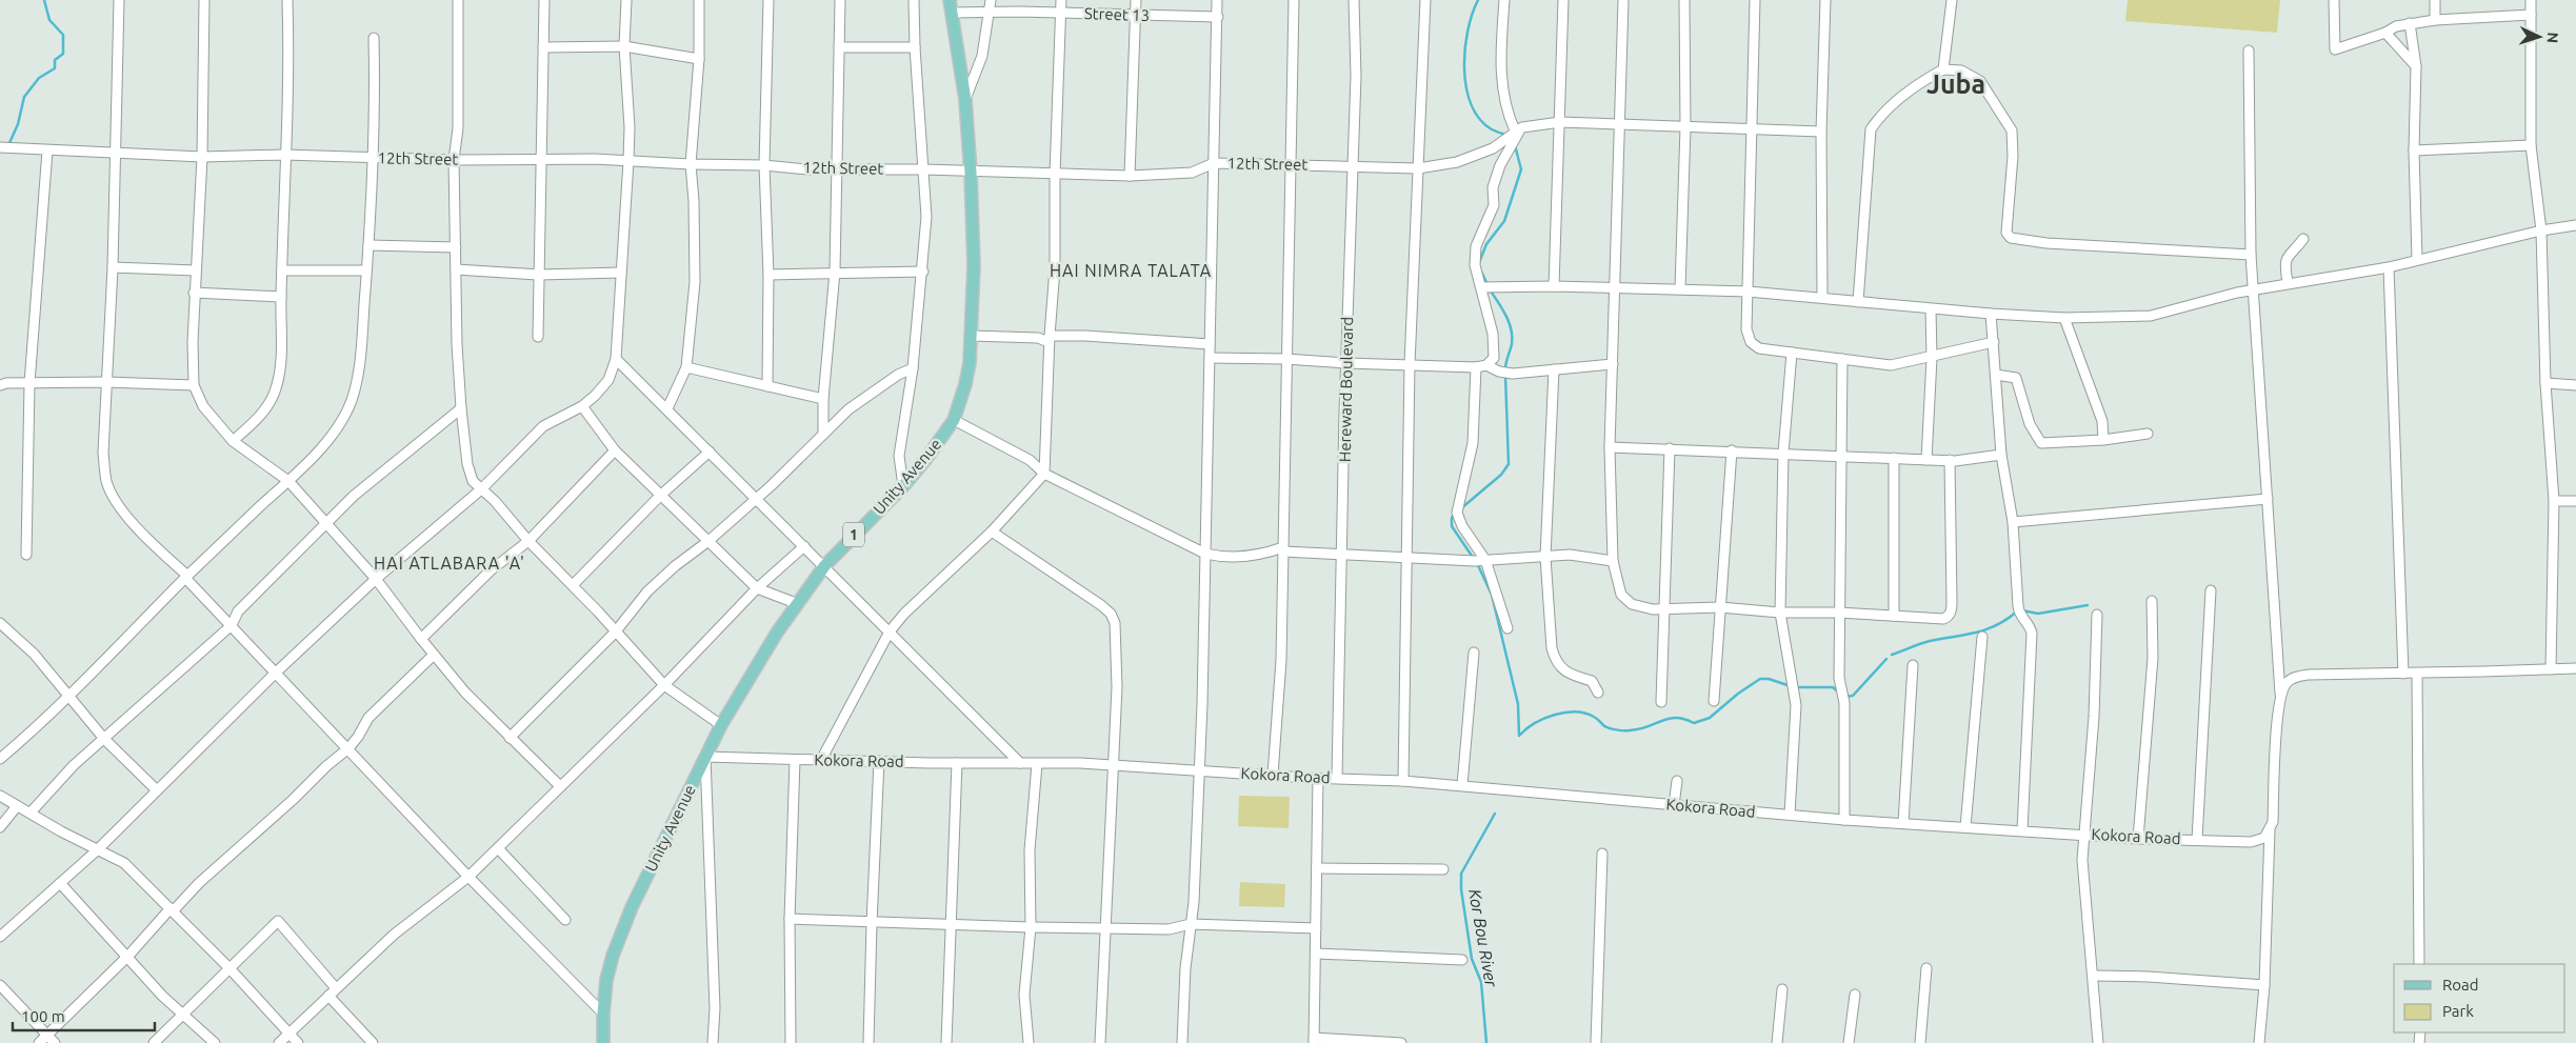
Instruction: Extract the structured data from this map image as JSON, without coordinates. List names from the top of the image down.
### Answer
{
  "streets": {
    "main road": ["Unity Avenue", "1"],
    "street": [
      "Street 13",
      "12th Street",
      "Hereward Boulevard",
      "Kokora Road"
    ]
  },
  "crossings": [
    ["Street 13", "Unity Avenue"],
    ["12th Street", "Hereward Boulevard"],
    ["12th Street", "Unity Avenue"],
    ["Hereward Boulevard", "Kokora Road"],
    ["Unity Avenue", "Kokora Road"]
  ],
  "districts": ["Juba", "HAI NIMRA TALATA", "HAI ATLABARA 'A'"],
  "water": ["Kor Bou River"],
  "legend": ["Road", "Park"],
  "scale_bar": "100 m",
  "north": "right"
}
